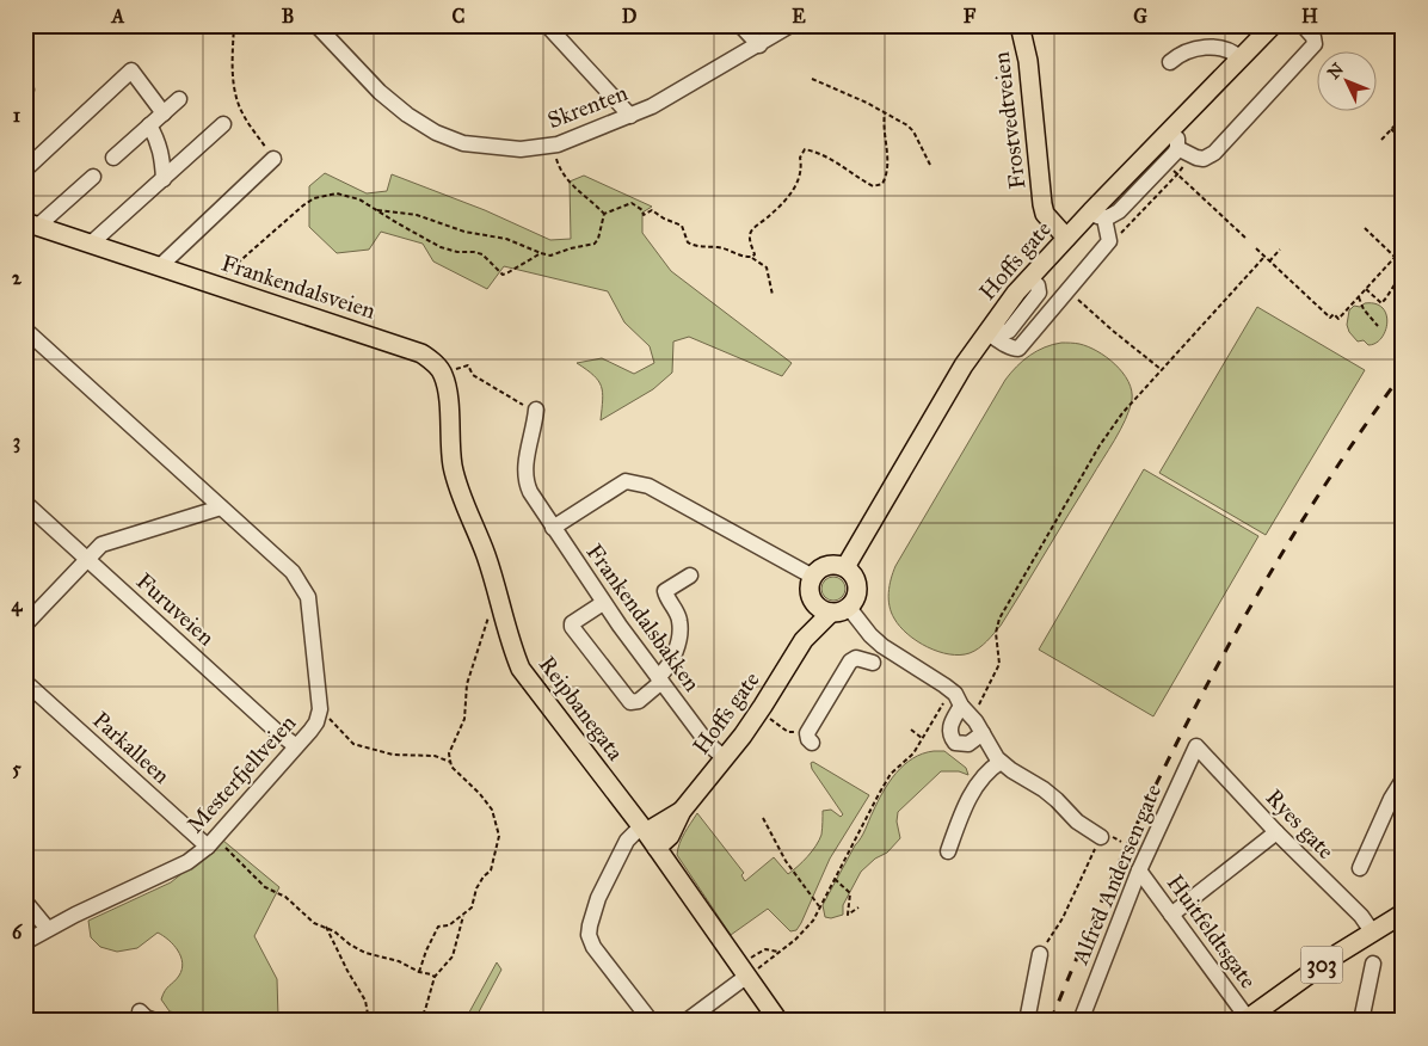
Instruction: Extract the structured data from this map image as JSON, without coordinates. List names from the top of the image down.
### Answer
{
  "streets": {
    "main road": [
      "Frostvedtveien",
      "Hoffs gate",
      "Frankendalsveien",
      "Reipbanegata",
      "303"
    ],
    "street": [
      "Skrenten",
      "Furuveien",
      "Frankendalsbakken",
      "Parkalleen",
      "Mesterfjellveien",
      "Ryes gate",
      "Alfred Andersen gate",
      "Huitfeldtsgate"
    ]
  },
  "crossings": [
    ["Frostvedtveien", "Hoffs gate"],
    ["Hoffs gate", "Frankendalsbakken"],
    ["Hoffs gate", "Reipbanegata"],
    ["Frankendalsveien", "Reipbanegata"],
    ["Furuveien", "Mesterfjellveien"],
    ["Parkalleen", "Mesterfjellveien"],
    ["Ryes gate", "Alfred Andersen gate"],
    ["Ryes gate", "303"],
    ["Alfred Andersen gate", "Huitfeldtsgate"],
    ["Huitfeldtsgate", "303"]
  ],
  "north": "top left",
  "grid": {
    "columns": [
      "A",
      "B",
      "C",
      "D",
      "E",
      "F",
      "G",
      "H"
    ],
    "rows": [
      "1",
      "2",
      "3",
      "4",
      "5",
      "6"
    ]
  }
}
